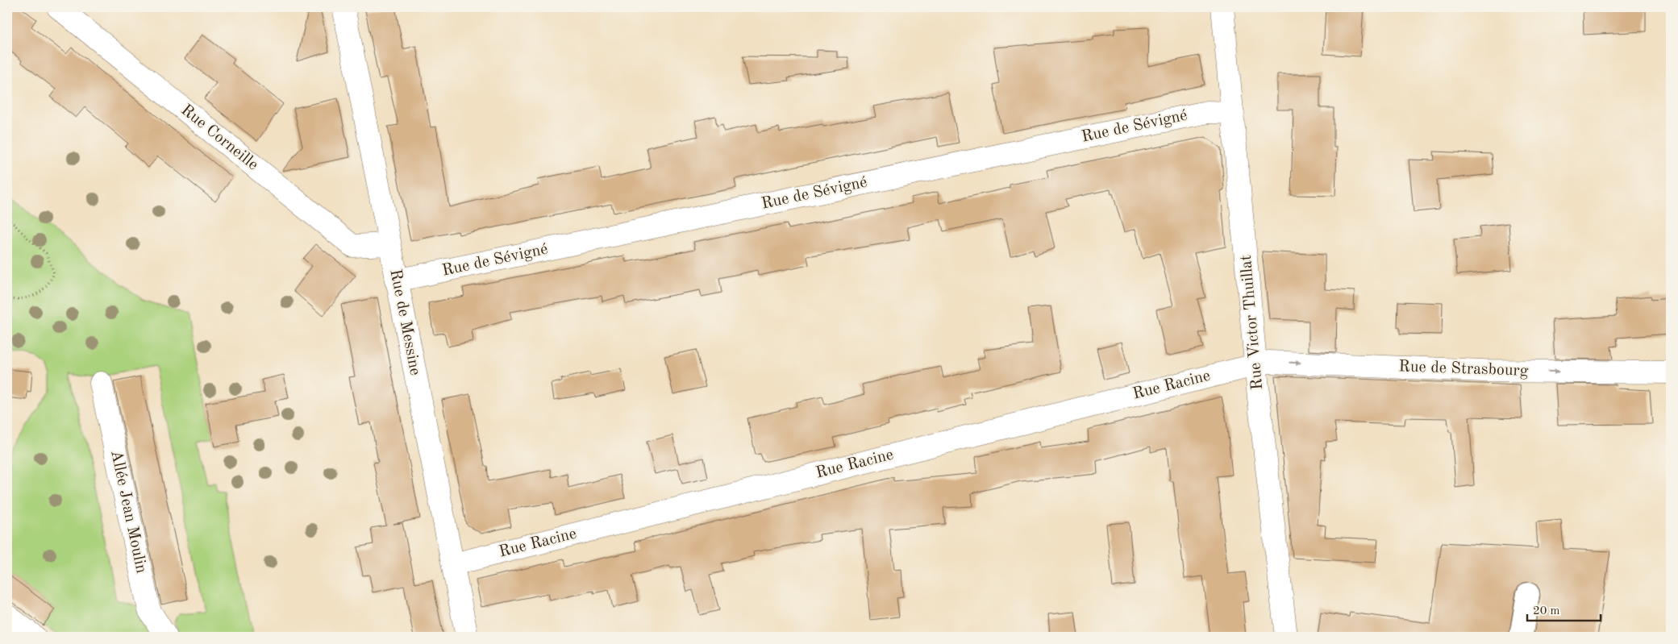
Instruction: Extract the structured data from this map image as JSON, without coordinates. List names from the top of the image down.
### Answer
{
  "streets": {
    "street": [
      "Rue de Sévigné",
      "Rue Corneille",
      "Rue de Messine",
      "Rue Victor Thuillat",
      "Rue de Strasbourg",
      "Rue Racine",
      "Allée Jean Moulin"
    ]
  },
  "crossings": [
    ["Rue de Sévigné", "Rue de Messine"],
    ["Rue de Sévigné", "Rue Victor Thuillat"],
    ["Rue Corneille", "Rue de Messine"],
    ["Rue de Messine", "Rue Racine"],
    ["Rue Victor Thuillat", "Rue de Strasbourg"],
    ["Rue Victor Thuillat", "Rue Racine"],
    ["Rue de Strasbourg", "Rue Racine"]
  ],
  "one_way": ["Rue de Strasbourg"],
  "scale_bar": "20 m"
}
